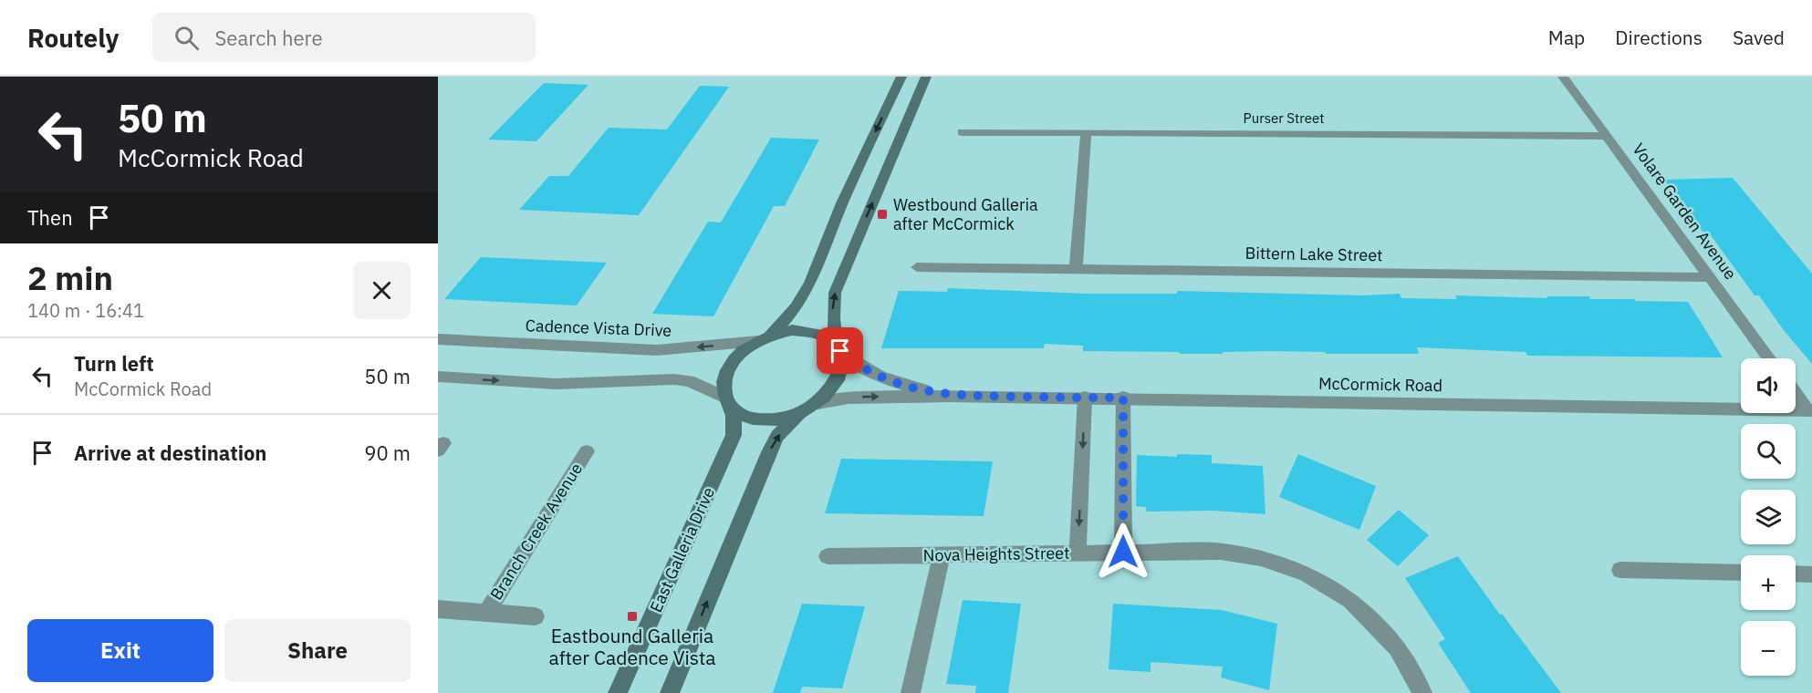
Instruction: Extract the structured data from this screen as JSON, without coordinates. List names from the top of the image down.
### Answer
{
  "streets": {
    "main road": ["East Galleria Drive"],
    "street": [
      "Purser Street",
      "Volare Garden Avenue",
      "Bittern Lake Street",
      "Cadence Vista Drive",
      "McCormick Road",
      "Branch Creek Avenue",
      "Nova Heights Street"
    ]
  },
  "crossings": [
    ["Purser Street", "Volare Garden Avenue"],
    ["Volare Garden Avenue", "Bittern Lake Street"],
    ["Cadence Vista Drive", "McCormick Road"],
    ["Cadence Vista Drive", "East Galleria Drive"],
    ["McCormick Road", "East Galleria Drive"]
  ],
  "places": {
    "transit": ["Westbound Galleria after McCormick", "Eastbound Galleria after Cadence Vista"]
  },
  "page": {
    "header": "Routely",
    "search": "Search here",
    "nav": ["Map", "Directions", "Saved"],
    "turn": ["50 m", "McCormick Road"],
    "then": "Then",
    "heading": ["2 min", "140 m · 16:41"],
    "list": [
      {
        "name": "Turn left",
        "note": "McCormick Road",
        "value": "50 m"
      },
      {
        "name": "Arrive at destination",
        "value": "90 m"
      }
    ],
    "map_buttons": ["+", "−"],
    "buttons": ["Exit", "Share"]
  }
}
